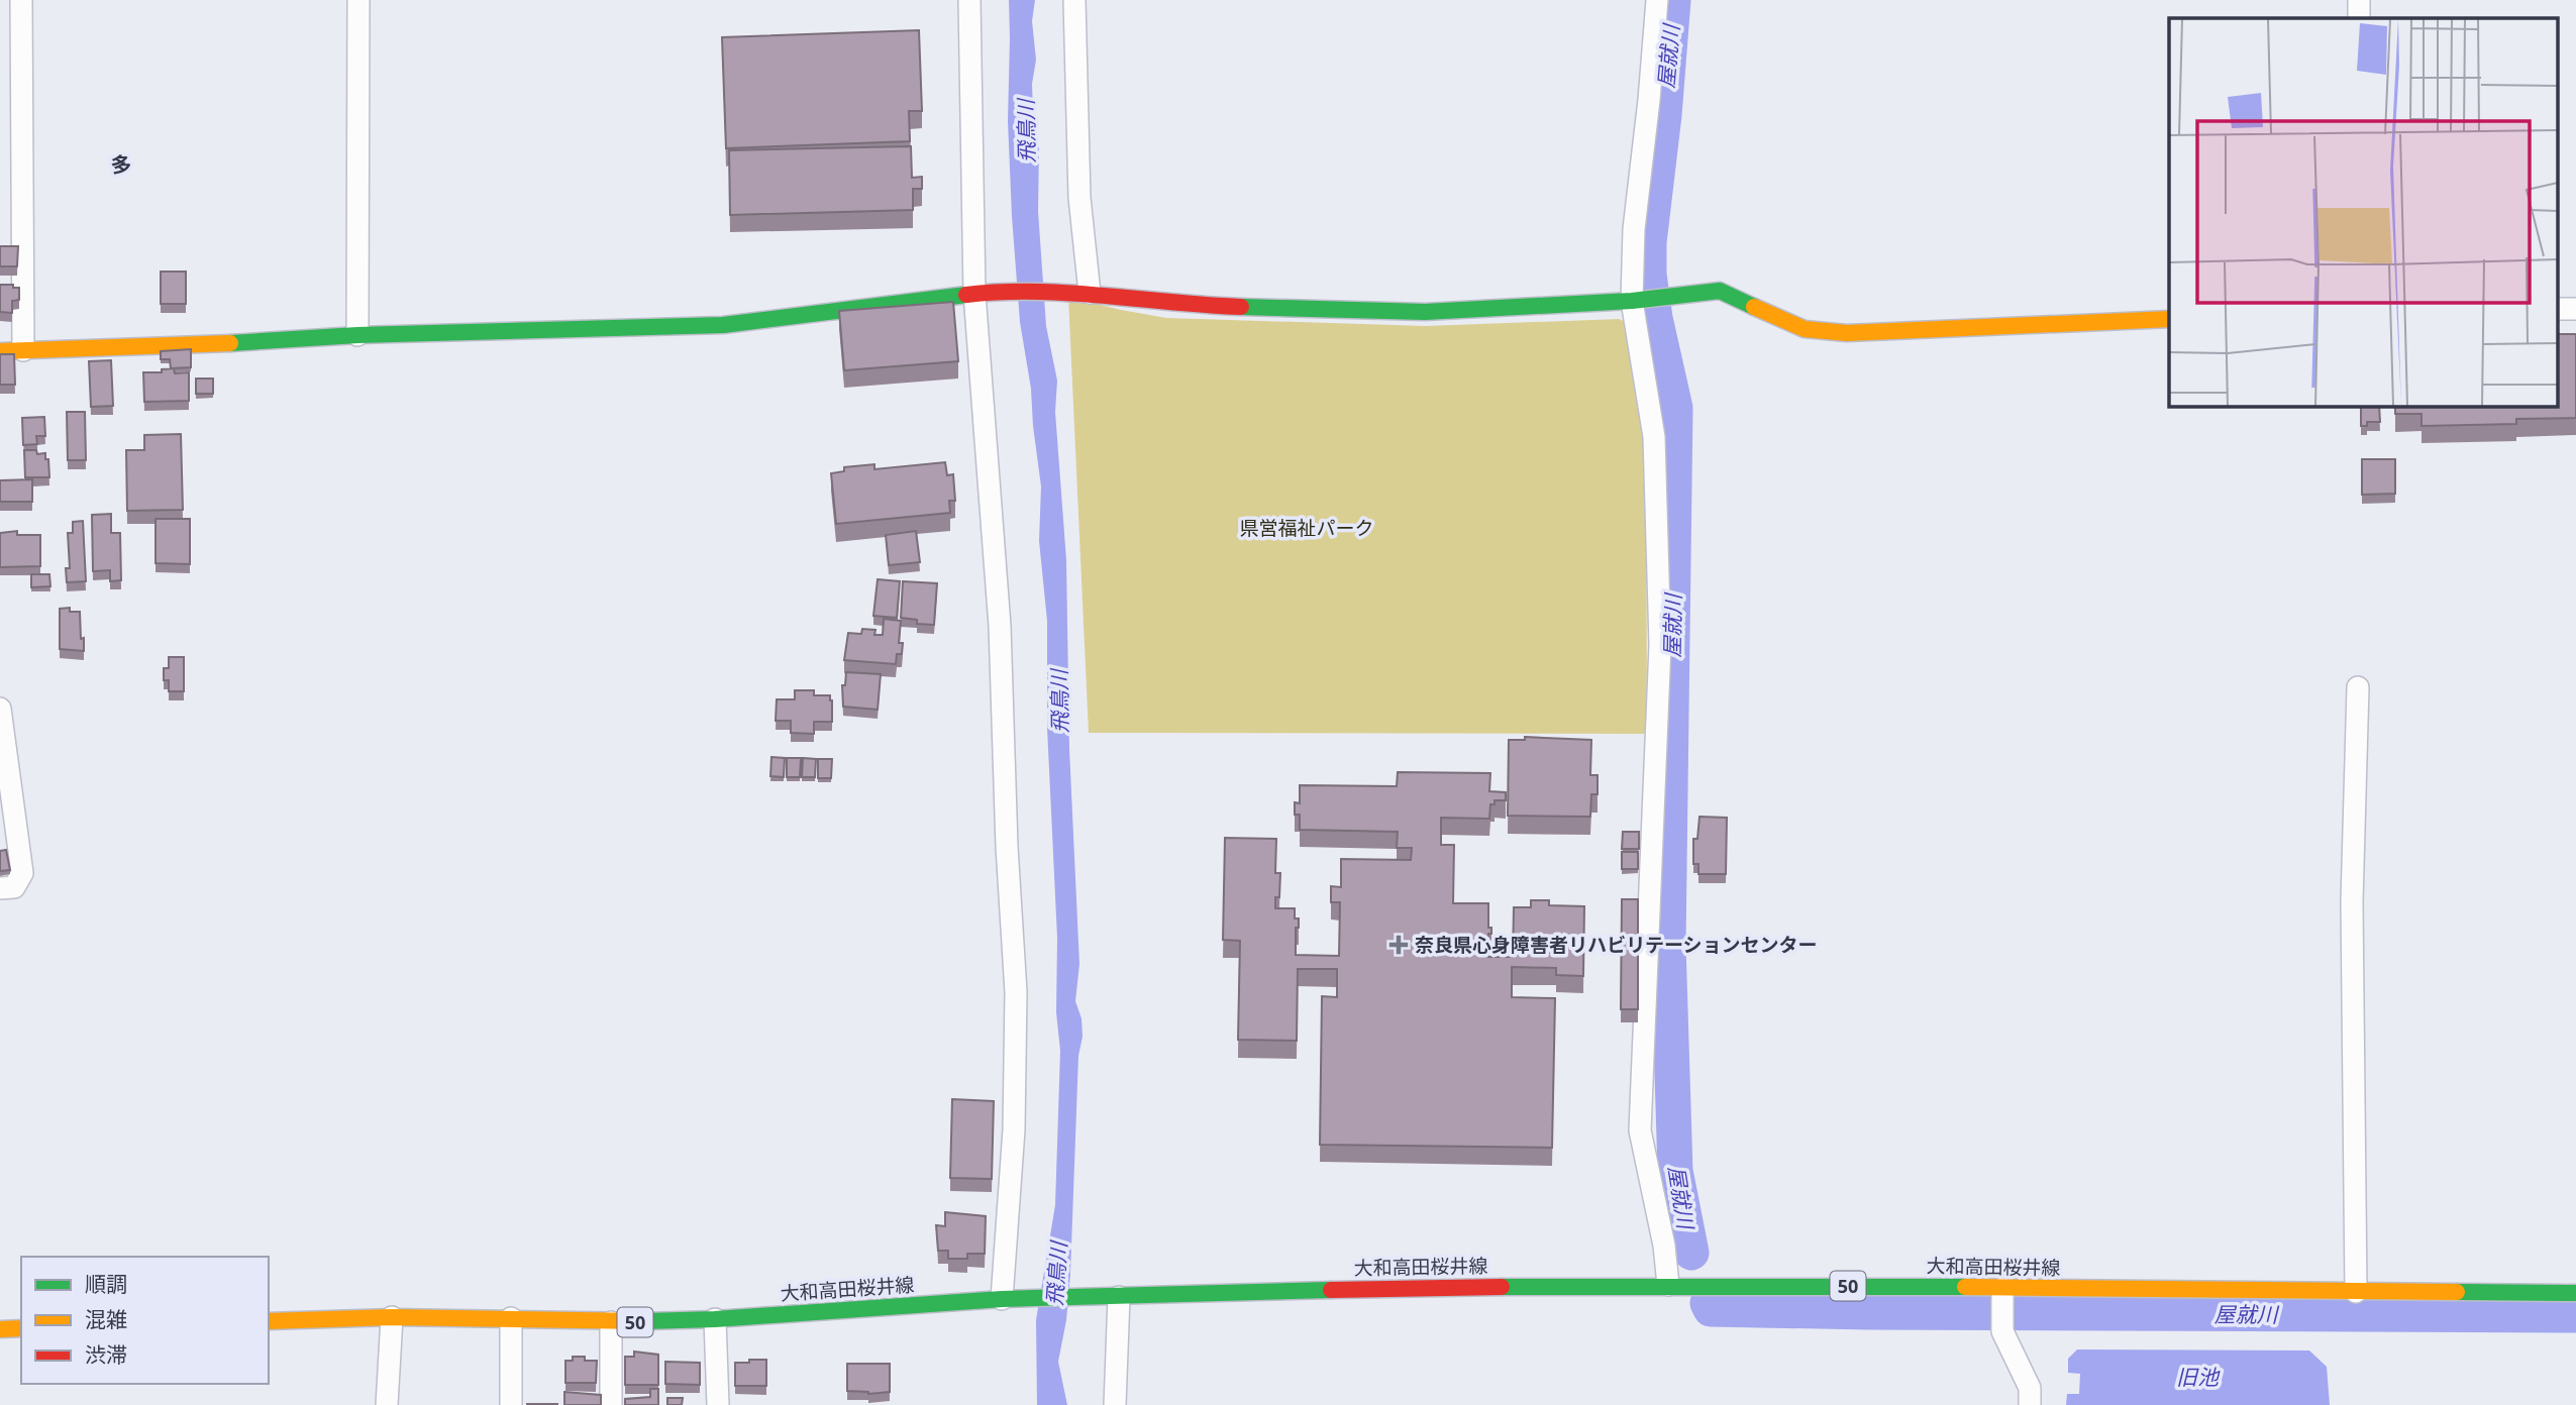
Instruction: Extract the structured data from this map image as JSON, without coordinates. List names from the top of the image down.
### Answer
{
  "streets": {
    "main road": ["大和高田桜井線", "50"]
  },
  "districts": ["多"],
  "water": ["屋就川", "飛鳥川", "旧池"],
  "parks": ["県営福祉パーク"],
  "places": {
    "health": ["奈良県心身障害者リハビリテーションセンター"]
  },
  "legend": ["順調", "混雑", "渋滞"]
}
